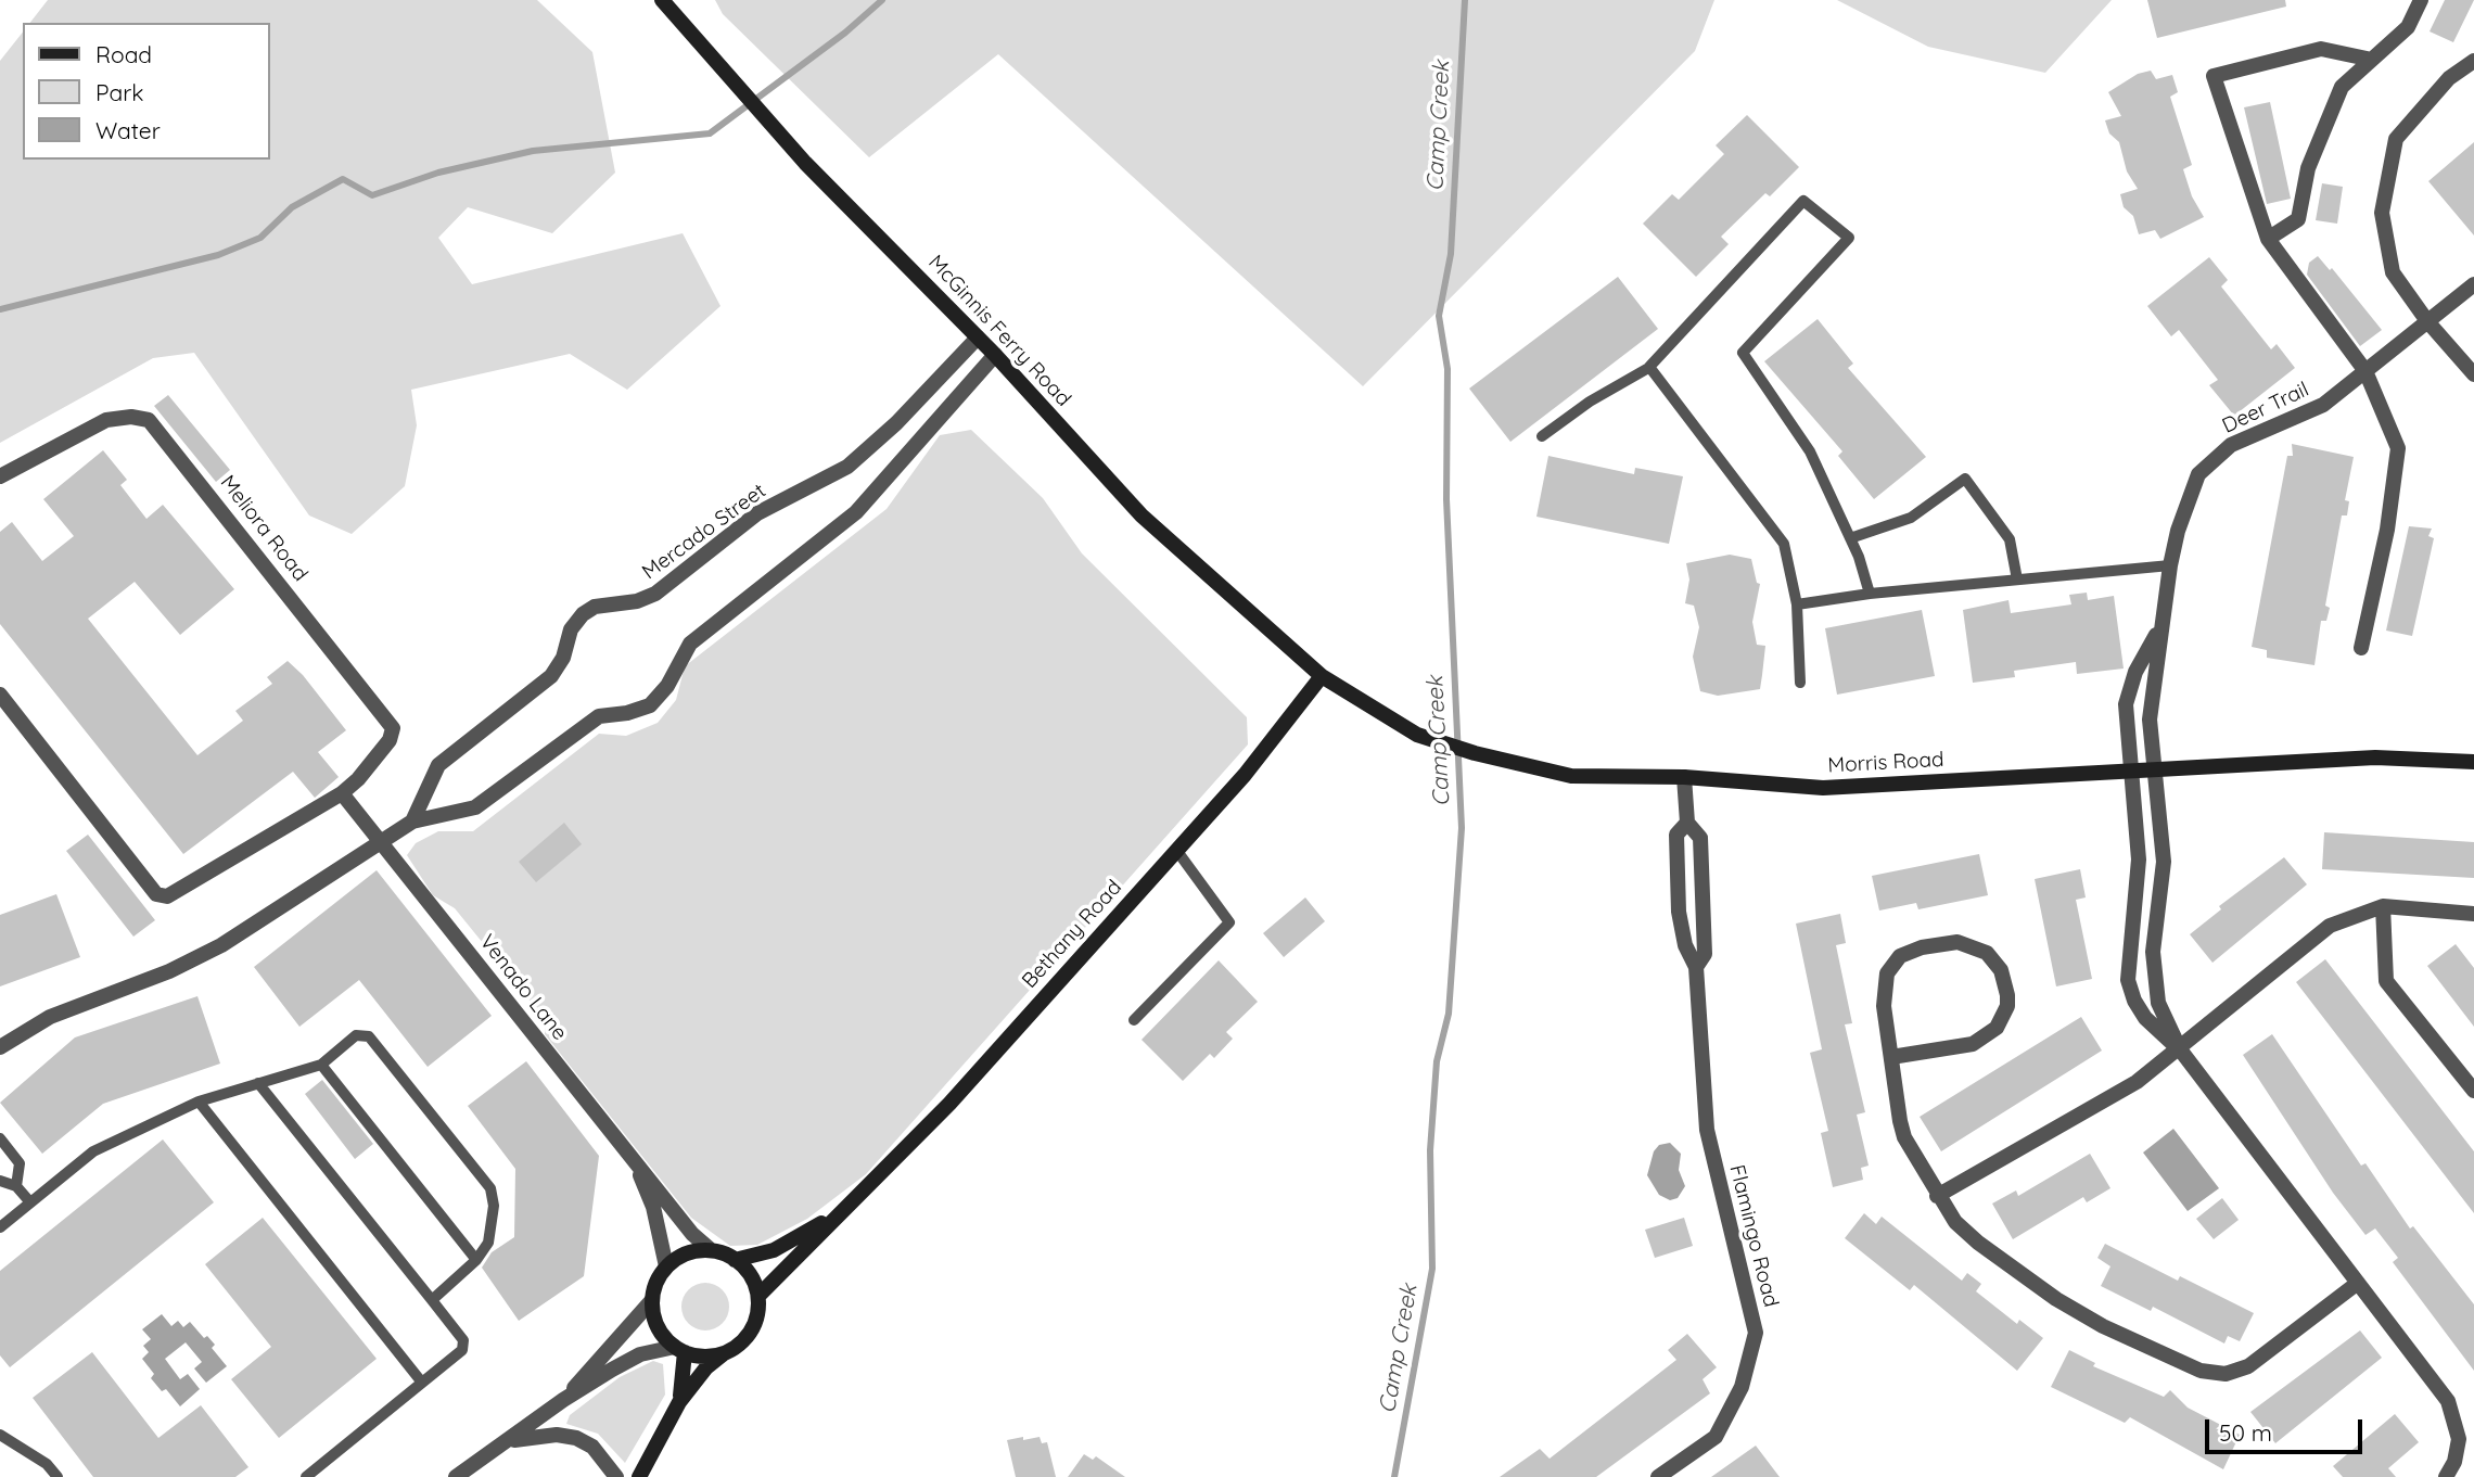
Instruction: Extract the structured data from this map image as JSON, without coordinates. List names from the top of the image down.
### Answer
{
  "streets": {
    "street": [
      "McGinnis Ferry Road",
      "Deer Trail",
      "Meliora Road",
      "Mercado Street",
      "Morris Road",
      "Bethany Road",
      "Venado Lane",
      "Flamingo Road"
    ]
  },
  "crossings": [
    ["McGinnis Ferry Road", "Mercado Street"],
    ["McGinnis Ferry Road", "Morris Road"],
    ["McGinnis Ferry Road", "Bethany Road"],
    ["Deer Trail", "Morris Road"],
    ["Mercado Street", "Venado Lane"],
    ["Morris Road", "Bethany Road"],
    ["Morris Road", "Flamingo Road"],
    ["Bethany Road", "Venado Lane"]
  ],
  "water": ["Camp Creek"],
  "legend": ["Road", "Park", "Water"],
  "scale_bar": "50 m"
}
